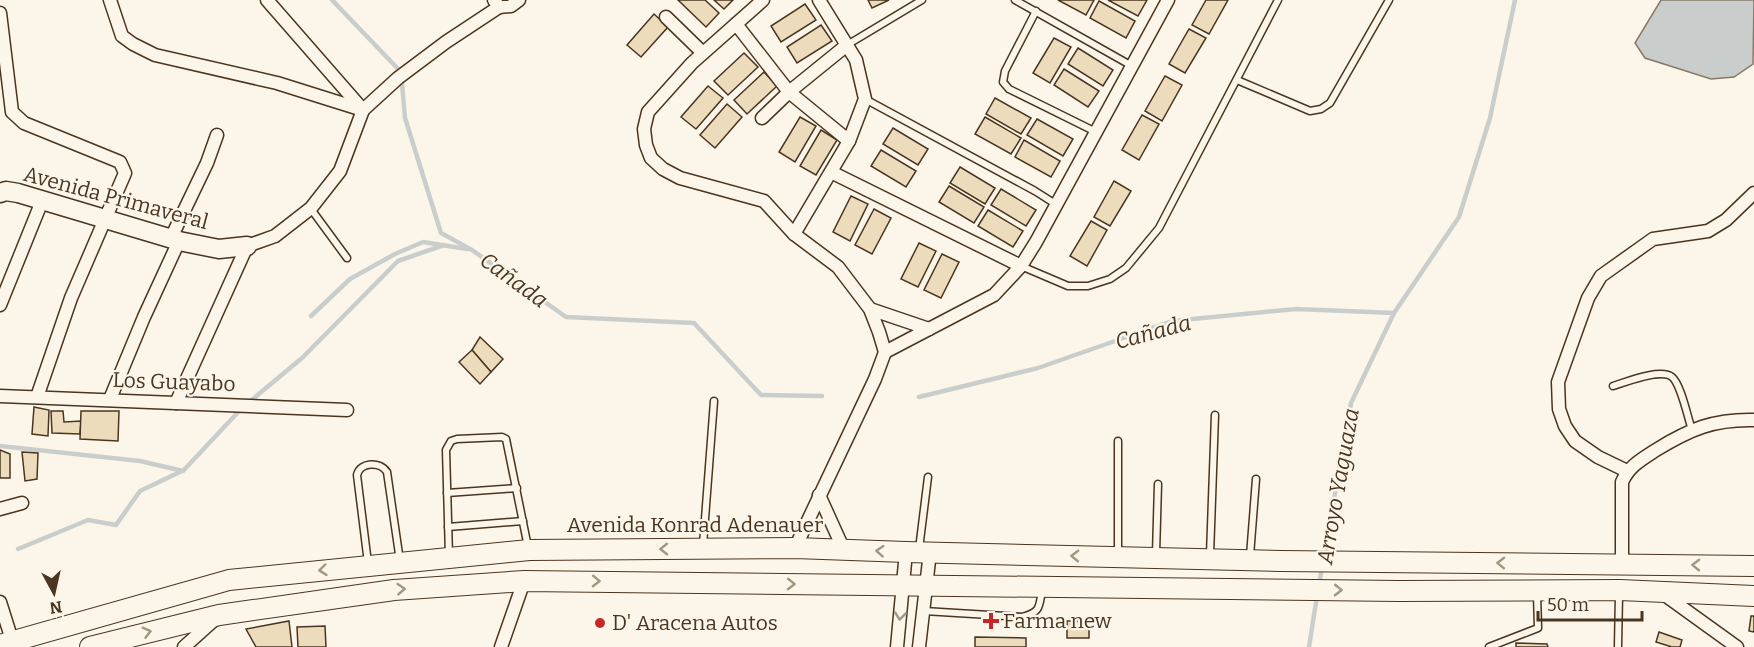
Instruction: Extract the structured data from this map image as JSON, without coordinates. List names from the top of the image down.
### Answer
{
  "streets": {
    "main road": ["Avenida Konrad Adenauer"],
    "street": ["Avenida Primaveral", "Los Guayabo"]
  },
  "water": ["Cañada", "Arroyo Yaguaza"],
  "places": {
    "health": ["Farma new"],
    "other": ["D' Aracena Autos"]
  },
  "scale_bar": "50 m",
  "north": "bottom"
}
